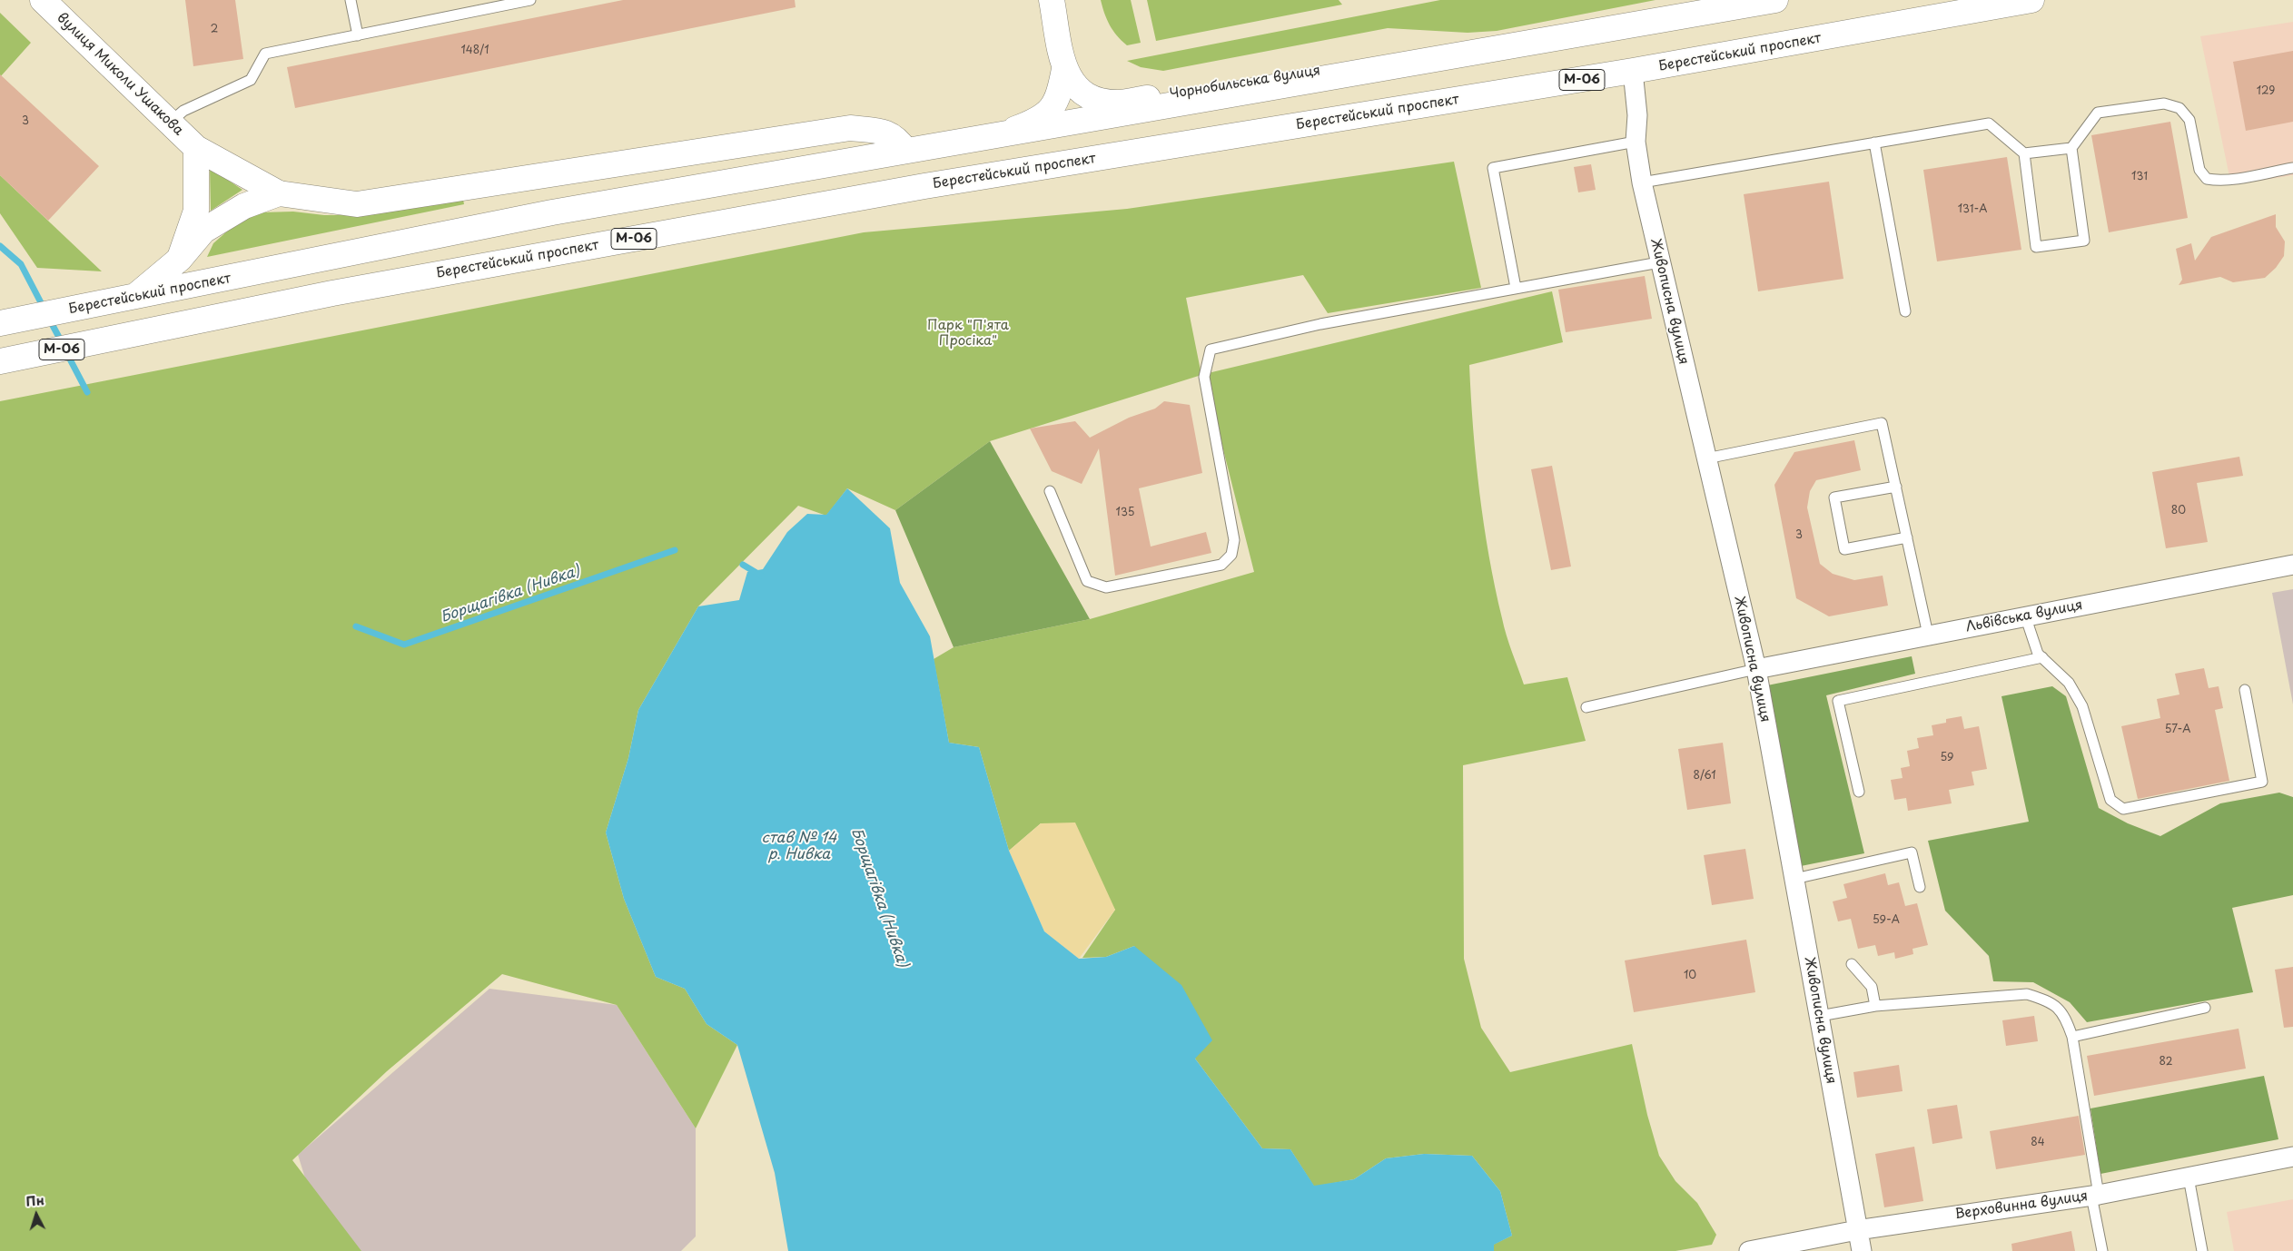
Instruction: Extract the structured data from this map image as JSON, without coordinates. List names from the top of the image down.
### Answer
{
  "streets": {
    "main road": [
      "Берестейський проспект",
      "вулиця Миколи Ушакова",
      "М-06",
      "Чорнобильська вулиця"
    ],
    "street": ["Живописна вулиця", "Львівська вулиця", "Верховинна вулиця"]
  },
  "crossings": [
    ["Берестейський проспект", "Чорнобильська вулиця"],
    ["Берестейський проспект", "Живописна вулиця"],
    ["Живописна вулиця", "Львівська вулиця"],
    ["Живописна вулиця", "Верховинна вулиця"]
  ],
  "water": ["Борщагівка (Нивка)", "став № 14 р. Нивка"],
  "parks": ["Парк \"П'ята Просіка\""],
  "house_numbers": [
    "2",
    "148/1",
    "129",
    "3",
    "131",
    "131-А",
    "80",
    "135",
    "3",
    "57-А",
    "59",
    "8/61",
    "59-А",
    "10",
    "82",
    "84"
  ],
  "north": "top"
}
